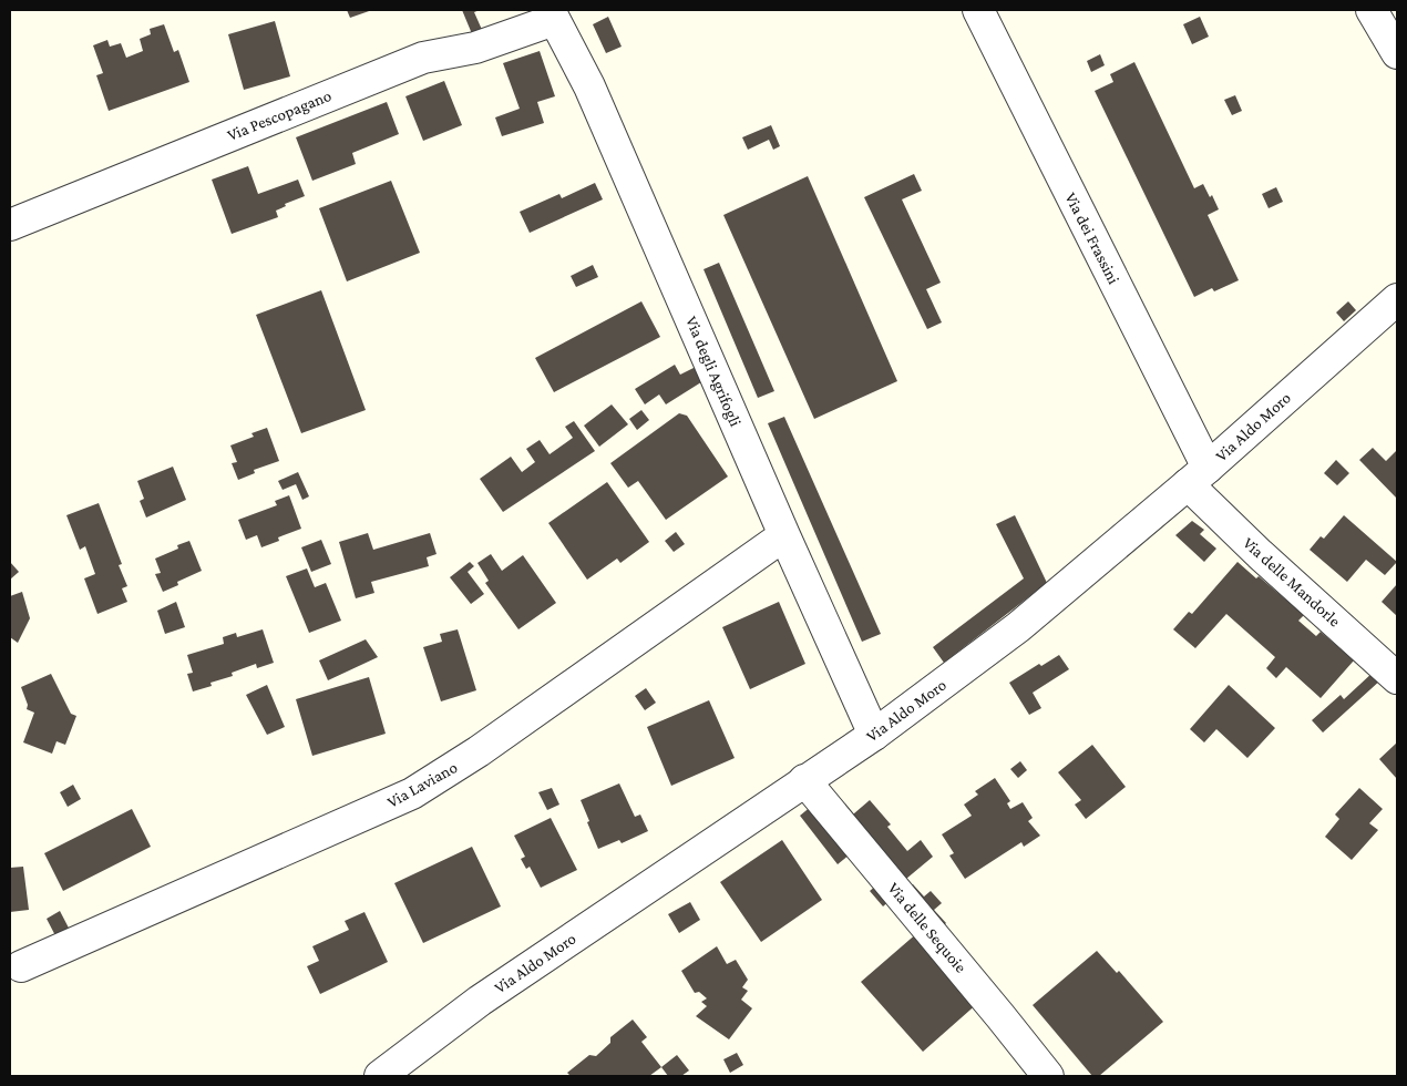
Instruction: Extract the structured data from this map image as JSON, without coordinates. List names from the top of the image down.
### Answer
{
  "streets": {
    "street": [
      "Via Pescopagano",
      "Via dei Frassini",
      "Via degli Agrifogli",
      "Via Aldo Moro",
      "Via delle Mandorle",
      "Via Laviano",
      "Via delle Sequoie"
    ]
  },
  "crossings": [
    ["Via Pescopagano", "Via degli Agrifogli"],
    ["Via dei Frassini", "Via Aldo Moro"],
    ["Via dei Frassini", "Via delle Mandorle"],
    ["Via degli Agrifogli", "Via Aldo Moro"],
    ["Via degli Agrifogli", "Via Laviano"],
    ["Via Aldo Moro", "Via delle Mandorle"],
    ["Via Aldo Moro", "Via delle Sequoie"]
  ]
}
